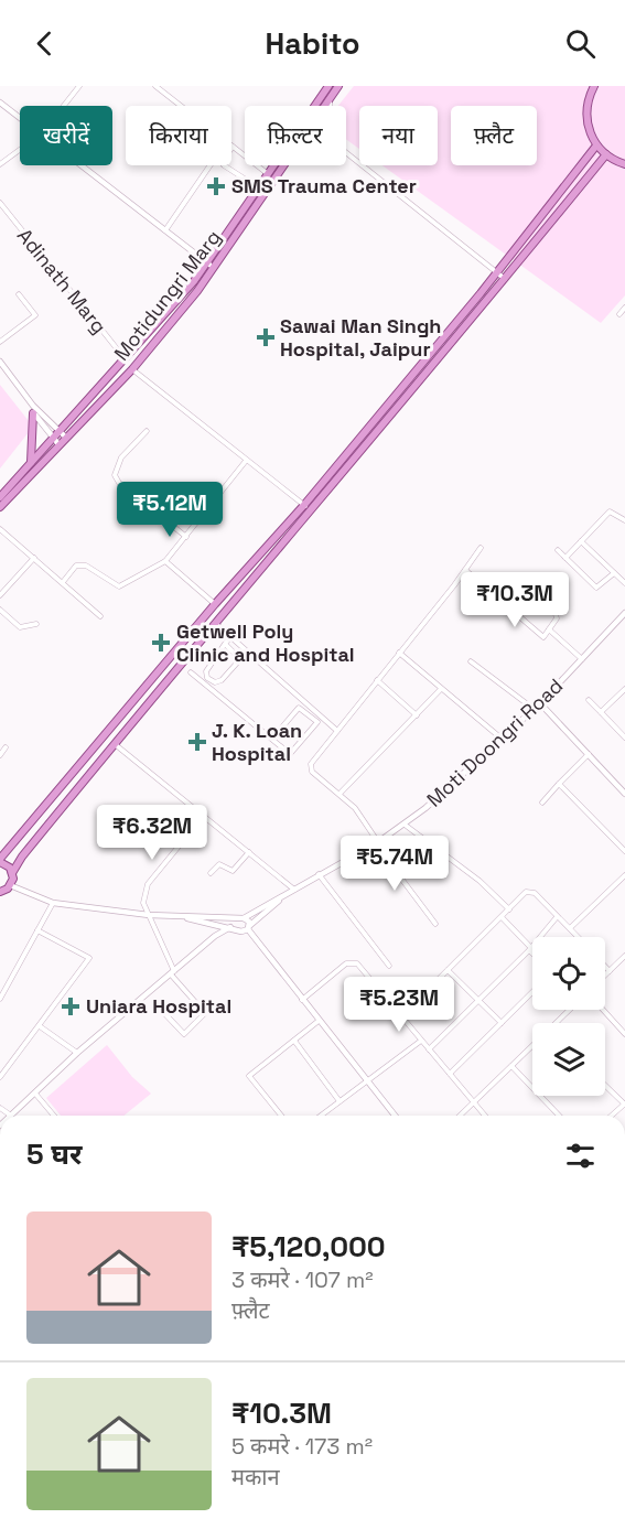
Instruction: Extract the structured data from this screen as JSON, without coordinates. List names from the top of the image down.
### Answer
{
  "streets": {
    "main road": ["Motidungri Marg"],
    "street": ["Adinath Marg", "Moti Doongri Road"]
  },
  "places": {
    "health": [
      "SMS Trauma Center",
      "Sawai Man Singh Hospital, Jaipur",
      "Getwell Poly Clinic and Hospital",
      "J. K. Loan Hospital",
      "Uniara Hospital"
    ]
  },
  "page": {
    "header": "Habito",
    "chip": [
      "खरीदें",
      "किराया",
      "फ़िल्टर",
      "नया",
      "फ़्लैट"
    ],
    "price": [
      "₹5.12M",
      "₹10.3M",
      "₹6.32M",
      "₹5.74M",
      "₹5.23M"
    ],
    "heading": "5 घर",
    "list": [
      {
        "name": "₹5,120,000",
        "note": "3 कमरे · 107 m² · फ़्लैट"
      },
      {
        "name": "₹10.3M",
        "note": "5 कमरे · 173 m² · मकान"
      }
    ]
  }
}
